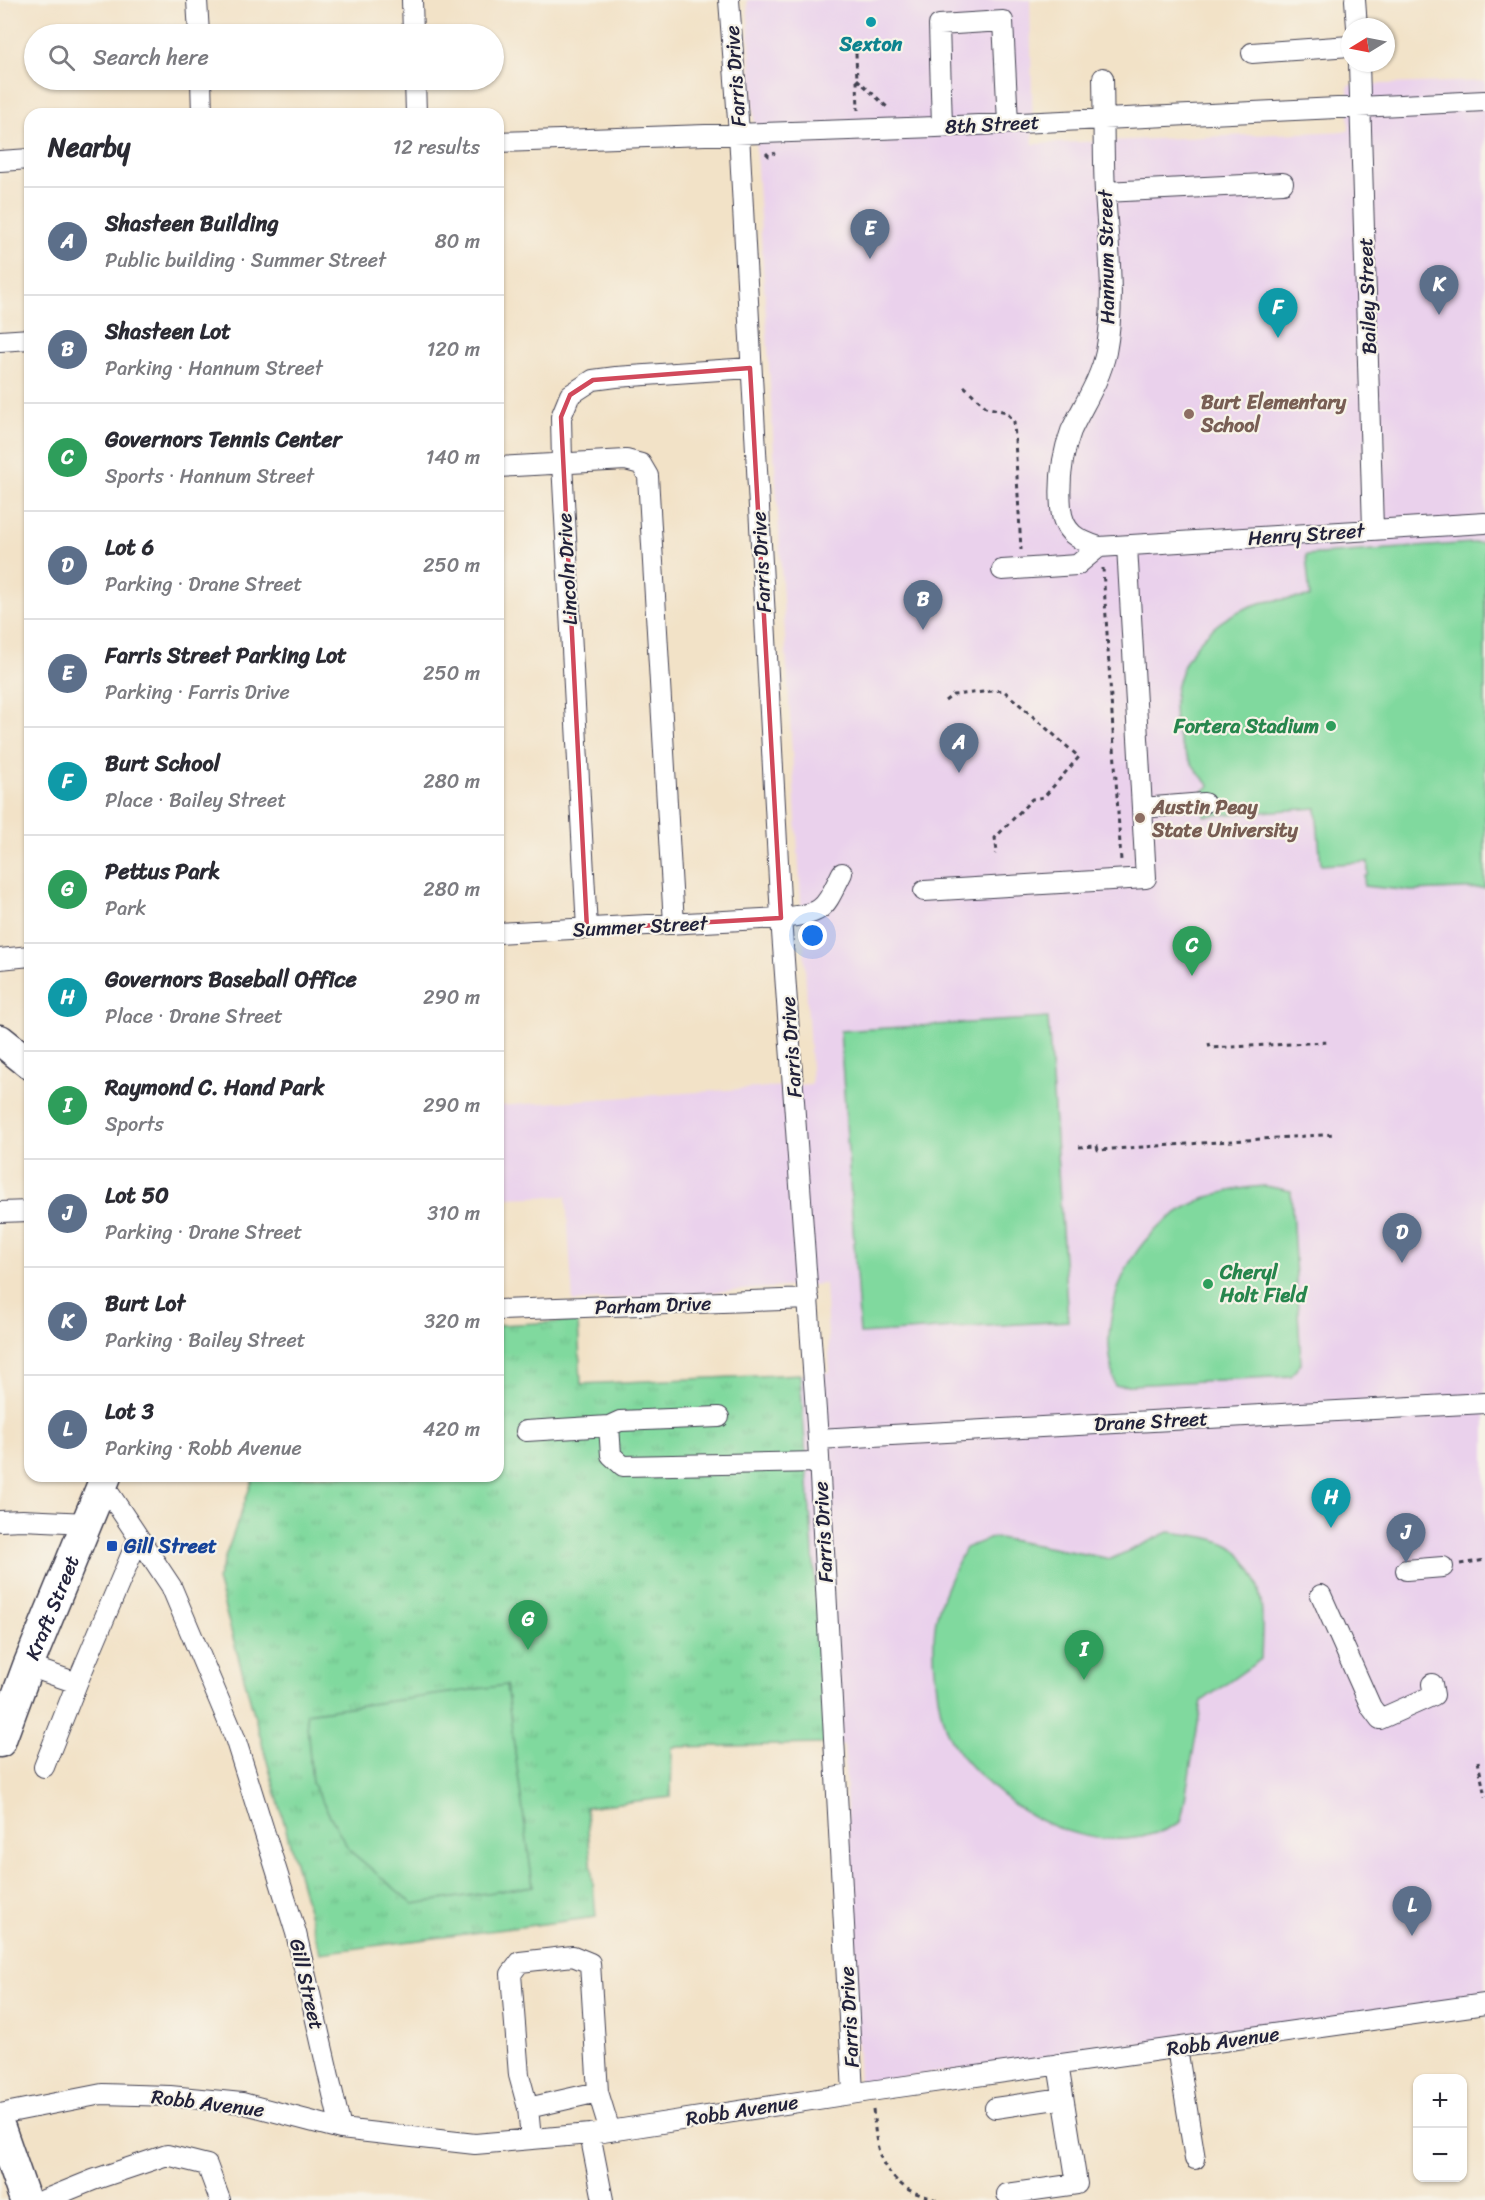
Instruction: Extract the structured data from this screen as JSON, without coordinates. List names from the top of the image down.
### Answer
{
  "streets": {
    "highway": ["Kraft Street"],
    "street": [
      "Farris Drive",
      "8th Street",
      "Hannum Street",
      "Bailey Street",
      "Henry Street",
      "Lincoln Drive",
      "Summer Street",
      "Parham Drive",
      "Drane Street",
      "Gill Street",
      "Robb Avenue"
    ]
  },
  "crossings": [
    ["Farris Drive", "8th Street"],
    ["Farris Drive", "Lincoln Drive"],
    ["Farris Drive", "Summer Street"],
    ["Farris Drive", "Parham Drive"],
    ["Farris Drive", "Drane Street"],
    ["Farris Drive", "Robb Avenue"],
    ["8th Street", "Hannum Street"],
    ["8th Street", "Bailey Street"],
    ["Hannum Street", "Henry Street"],
    ["Bailey Street", "Henry Street"],
    ["Lincoln Drive", "Summer Street"],
    ["Gill Street", "Robb Avenue"]
  ],
  "places": {
    "other": [
      "Sexton",
      "Burt Elementary School",
      "Fortera Stadium",
      "Austin Peay State University",
      "Cheryl Holt Field"
    ],
    "transit": ["Gill Street"]
  },
  "north": "left",
  "page": {
    "search": "Search here",
    "heading": ["Nearby", "12 results"],
    "list": [
      {
        "mark": "A",
        "name": "Shasteen Building",
        "note": "Public building · Summer Street",
        "value": "80 m"
      },
      {
        "mark": "B",
        "name": "Shasteen Lot",
        "note": "Parking · Hannum Street",
        "value": "120 m"
      },
      {
        "mark": "C",
        "name": "Governors Tennis Center",
        "note": "Sports · Hannum Street",
        "value": "140 m"
      },
      {
        "mark": "D",
        "name": "Lot 6",
        "note": "Parking · Drane Street",
        "value": "250 m"
      },
      {
        "mark": "E",
        "name": "Farris Street Parking Lot",
        "note": "Parking · Farris Drive",
        "value": "250 m"
      },
      {
        "mark": "F",
        "name": "Burt School",
        "note": "Place · Bailey Street",
        "value": "280 m"
      },
      {
        "mark": "G",
        "name": "Pettus Park",
        "note": "Park",
        "value": "280 m"
      },
      {
        "mark": "H",
        "name": "Governors Baseball Office",
        "note": "Place · Drane Street",
        "value": "290 m"
      },
      {
        "mark": "I",
        "name": "Raymond C. Hand Park",
        "note": "Sports",
        "value": "290 m"
      },
      {
        "mark": "J",
        "name": "Lot 50",
        "note": "Parking · Drane Street",
        "value": "310 m"
      },
      {
        "mark": "K",
        "name": "Burt Lot",
        "note": "Parking · Bailey Street",
        "value": "320 m"
      },
      {
        "mark": "L",
        "name": "Lot 3",
        "note": "Parking · Robb Avenue",
        "value": "420 m"
      }
    ],
    "pins": [
      "E",
      "K",
      "F",
      "B",
      "A",
      "C",
      "D",
      "H",
      "J",
      "G",
      "I",
      "L"
    ],
    "map_buttons": ["+", "−"]
  }
}
